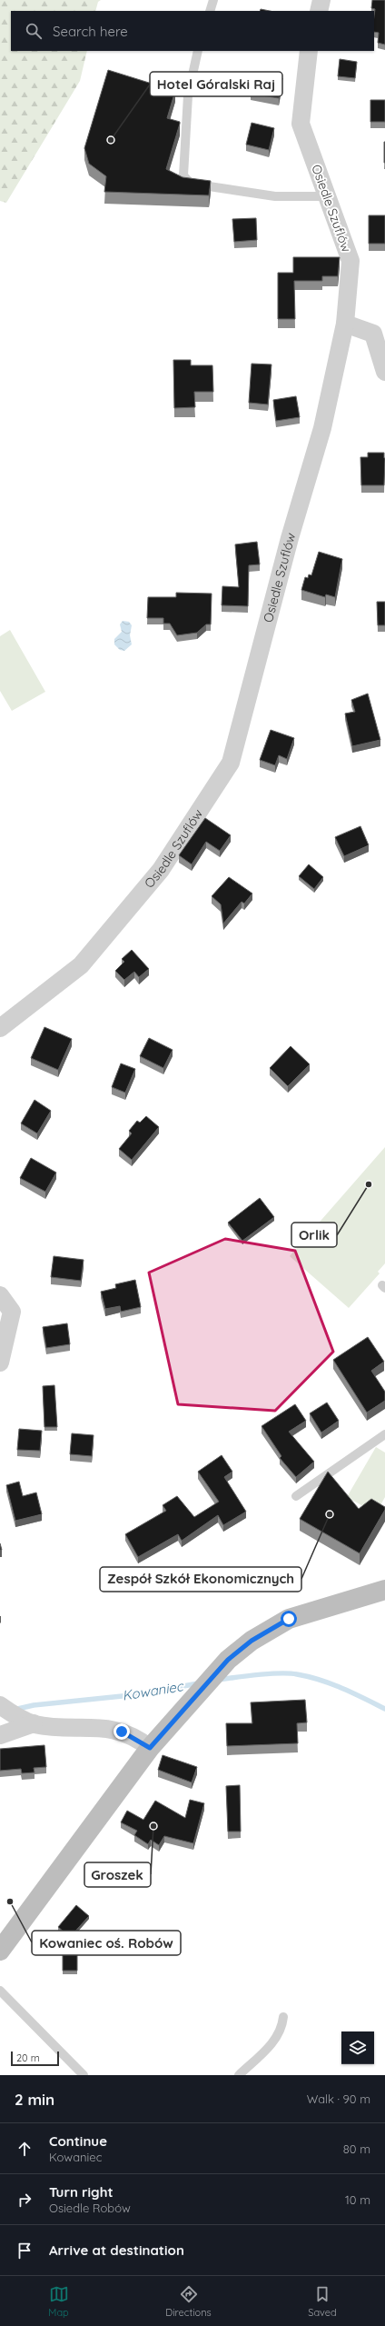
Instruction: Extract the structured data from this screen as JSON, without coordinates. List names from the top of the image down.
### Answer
{
  "streets": {
    "street": ["Osiedle Szuflów"]
  },
  "water": ["Kowaniec"],
  "places": [
    "Hotel Góralski Raj",
    "Orlik",
    "Zespół Szkół Ekonomicznych",
    "Groszek",
    "Kowaniec oś. Robów"
  ],
  "scale_bar": "20 m",
  "page": {
    "search": "Search here",
    "scale": "20 m",
    "heading": ["2 min", "Walk · 90 m"],
    "list": [
      ["Continue", "Kowaniec", "80 m"],
      ["Turn right", "Osiedle Robów", "10 m"],
      "Arrive at destination"
    ],
    "nav": ["Map", "Directions", "Saved"]
  }
}
